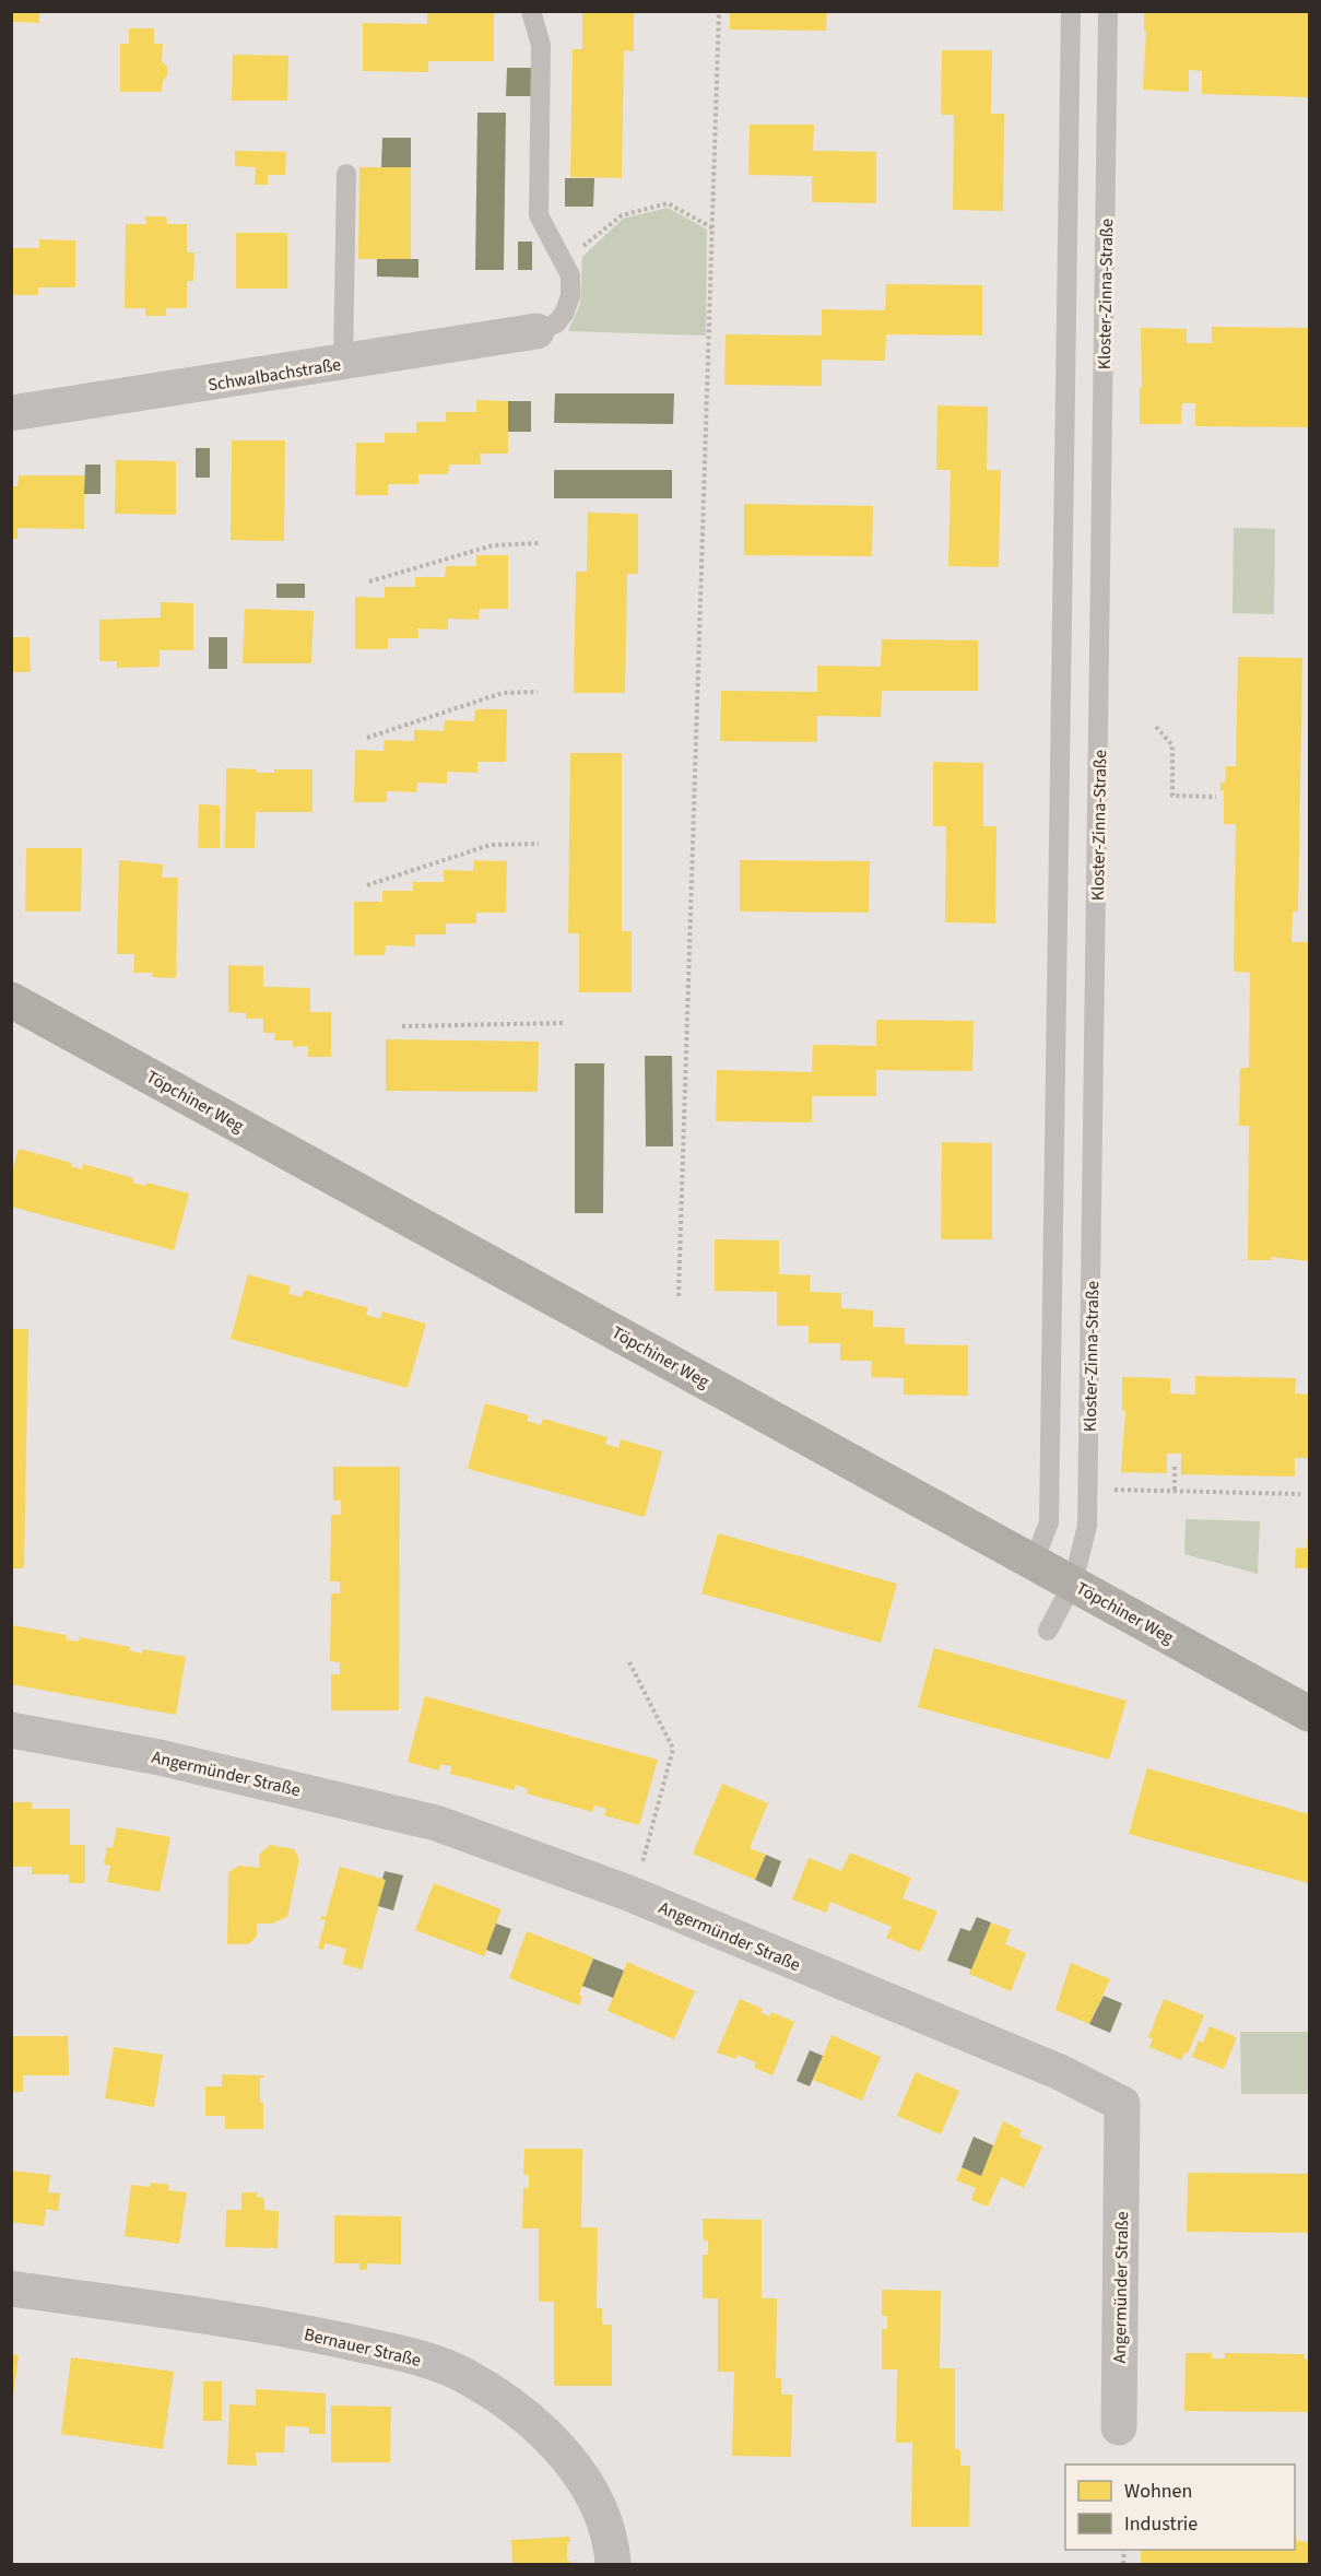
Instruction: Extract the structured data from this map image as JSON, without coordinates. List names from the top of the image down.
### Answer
{
  "streets": {
    "street": [
      "Schwalbachstraße",
      "Töpchiner Weg",
      "Angermünder Straße",
      "Bernauer Straße"
    ],
    "lane": ["Kloster-Zinna-Straße"]
  },
  "crossings": [
    ["Kloster-Zinna-Straße", "Töpchiner Weg"]
  ],
  "legend": ["Wohnen", "Industrie"]
}
